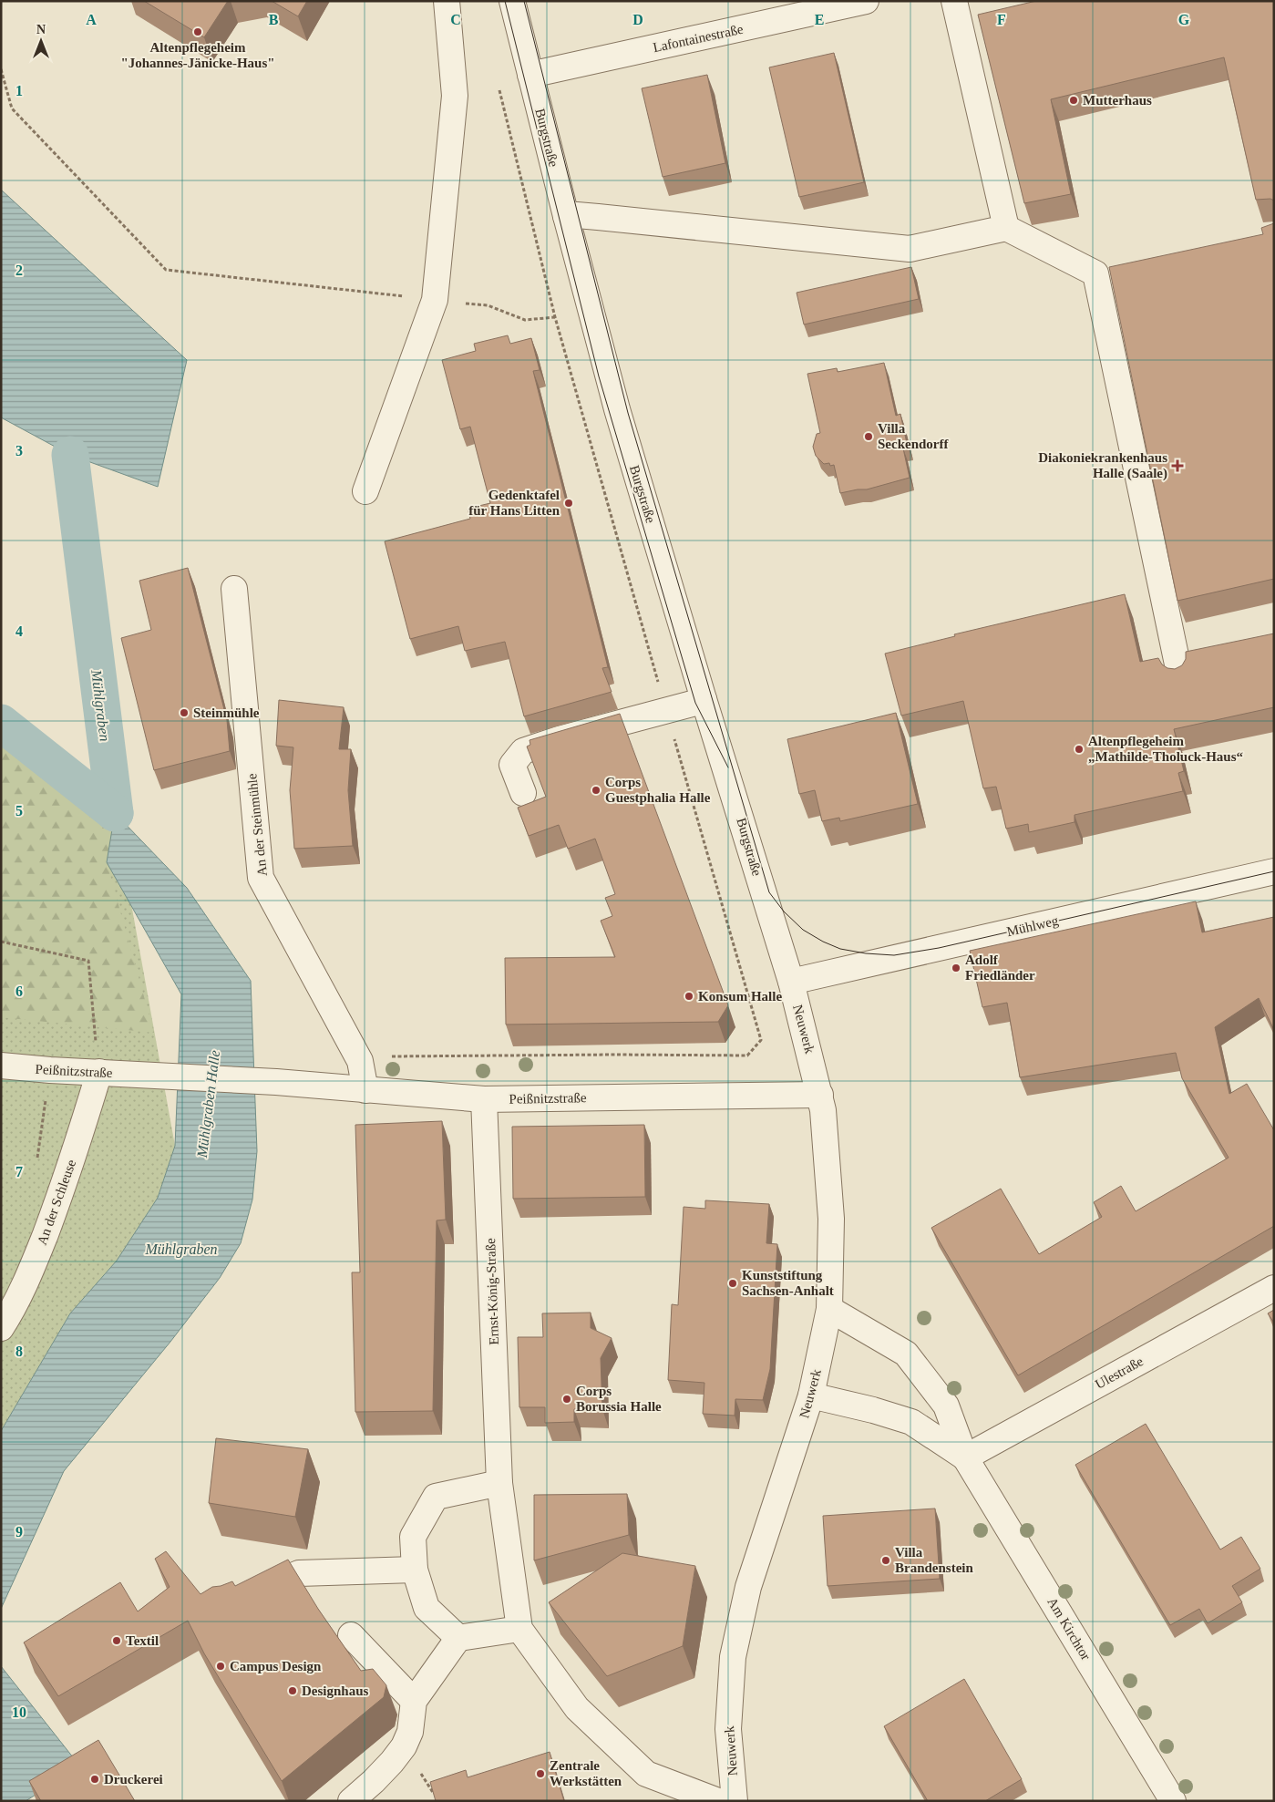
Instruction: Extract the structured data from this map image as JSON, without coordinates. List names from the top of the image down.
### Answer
{
  "streets": {
    "street": [
      "Lafontainestraße",
      "Burgstraße",
      "An der Steinmühle",
      "Mühlweg",
      "Neuwerk",
      "Peißnitzstraße",
      "An der Schleuse",
      "Ernst-König-Straße",
      "Ulestraße",
      "Am Kirchtor"
    ]
  },
  "crossings": [
    ["Lafontainestraße", "Burgstraße"],
    ["Burgstraße", "Mühlweg"],
    ["Burgstraße", "Neuwerk"],
    ["An der Steinmühle", "Peißnitzstraße"],
    ["Mühlweg", "Neuwerk"],
    ["Neuwerk", "Peißnitzstraße"],
    ["Neuwerk", "Am Kirchtor"],
    ["Peißnitzstraße", "An der Schleuse"],
    ["Peißnitzstraße", "Ernst-König-Straße"],
    ["Ulestraße", "Am Kirchtor"]
  ],
  "water": ["Mühlgraben", "Mühlgraben Halle"],
  "places": {
    "other": [
      "Altenpflegeheim \"Johannes-Jänicke-Haus\"",
      "Mutterhaus",
      "Villa Seckendorff",
      "Gedenktafel für Hans Litten",
      "Steinmühle",
      "Altenpflegeheim „Mathilde-Tholuck-Haus“",
      "Corps Guestphalia Halle",
      "Adolf Friedländer",
      "Konsum Halle",
      "Kunststiftung Sachsen-Anhalt",
      "Corps Borussia Halle",
      "Villa Brandenstein",
      "Textil",
      "Campus Design",
      "Designhaus",
      "Zentrale Werkstätten",
      "Druckerei"
    ],
    "health": ["Diakoniekrankenhaus Halle (Saale)"]
  },
  "north": "top",
  "grid": {
    "columns": [
      "A",
      "B",
      "C",
      "D",
      "E",
      "F",
      "G"
    ],
    "rows": [
      "1",
      "2",
      "3",
      "4",
      "5",
      "6",
      "7",
      "8",
      "9",
      "10"
    ]
  }
}
